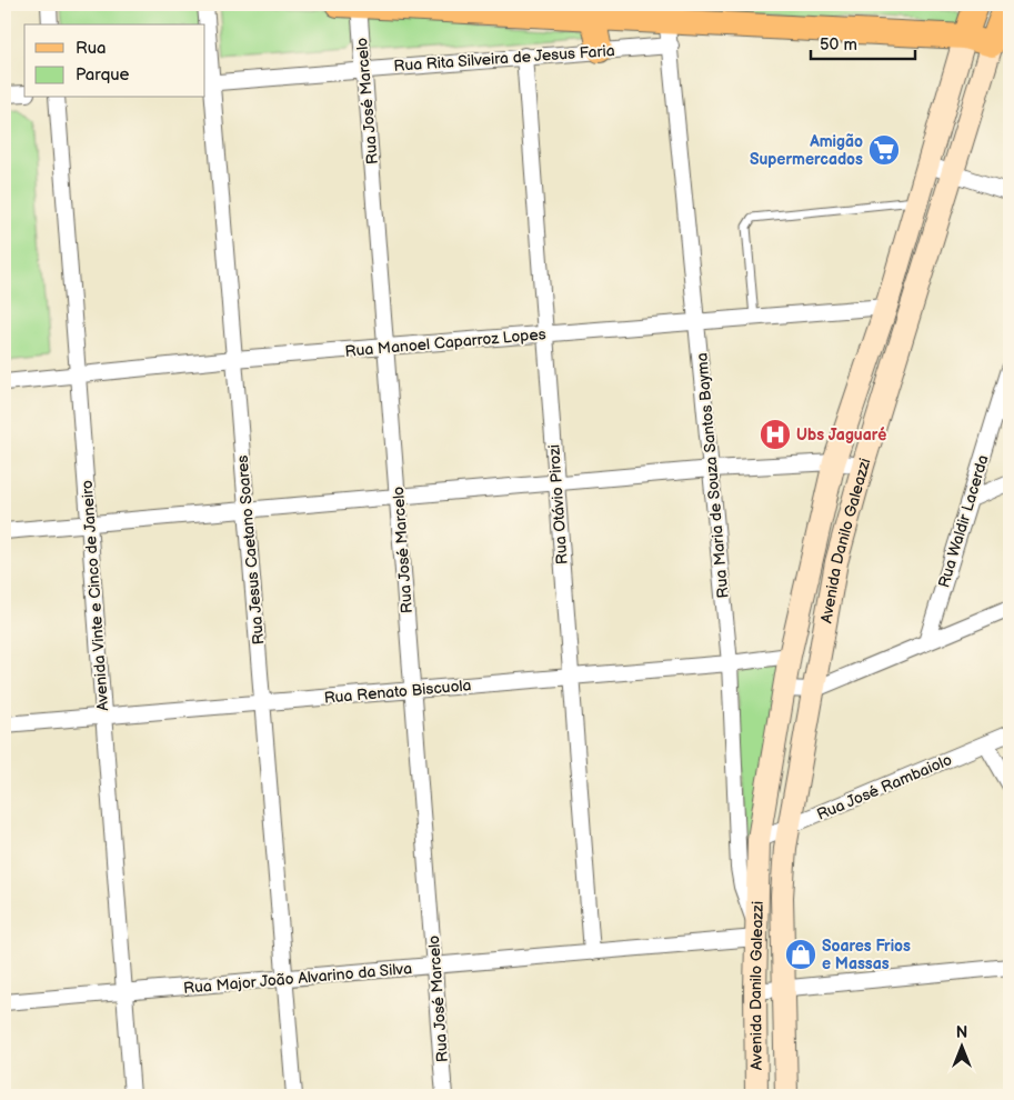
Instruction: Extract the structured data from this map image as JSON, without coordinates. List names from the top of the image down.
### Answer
{
  "streets": {
    "main road": ["Avenida Danilo Galeazzi"],
    "street": [
      "Rua Rita Silveira de Jesus Faria",
      "Rua José Marcelo",
      "Rua Manoel Caparroz Lopes",
      "Rua Maria de Souza Santos Bayma",
      "Rua Otávio Pirozi",
      "Rua Waldir Lacerda",
      "Rua Jesus Caetano Soares",
      "Avenida Vinte e Cinco de Janeiro",
      "Rua Renato Biscuola",
      "Rua José Rambaiolo",
      "Rua Major João Alvarino da Silva"
    ]
  },
  "crossings": [
    ["Rua Rita Silveira de Jesus Faria", "Rua José Marcelo"],
    ["Rua Rita Silveira de Jesus Faria", "Rua Maria de Souza Santos Bayma"],
    ["Rua Rita Silveira de Jesus Faria", "Rua Otávio Pirozi"],
    ["Rua Rita Silveira de Jesus Faria", "Rua Jesus Caetano Soares"],
    ["Rua José Marcelo", "Rua Manoel Caparroz Lopes"],
    ["Rua José Marcelo", "Rua Renato Biscuola"],
    ["Rua José Marcelo", "Rua Major João Alvarino da Silva"],
    ["Rua Manoel Caparroz Lopes", "Rua Maria de Souza Santos Bayma"],
    ["Rua Manoel Caparroz Lopes", "Rua Otávio Pirozi"],
    ["Rua Manoel Caparroz Lopes", "Avenida Danilo Galeazzi"],
    ["Rua Manoel Caparroz Lopes", "Rua Jesus Caetano Soares"],
    ["Rua Manoel Caparroz Lopes", "Avenida Vinte e Cinco de Janeiro"],
    ["Rua Maria de Souza Santos Bayma", "Avenida Danilo Galeazzi"],
    ["Rua Maria de Souza Santos Bayma", "Rua Renato Biscuola"],
    ["Rua Maria de Souza Santos Bayma", "Rua Major João Alvarino da Silva"],
    ["Rua Otávio Pirozi", "Rua Renato Biscuola"],
    ["Rua Otávio Pirozi", "Rua Major João Alvarino da Silva"],
    ["Avenida Danilo Galeazzi", "Rua Renato Biscuola"],
    ["Avenida Danilo Galeazzi", "Rua José Rambaiolo"],
    ["Avenida Danilo Galeazzi", "Rua Major João Alvarino da Silva"],
    ["Rua Jesus Caetano Soares", "Rua Renato Biscuola"],
    ["Rua Jesus Caetano Soares", "Rua Major João Alvarino da Silva"],
    ["Avenida Vinte e Cinco de Janeiro", "Rua Renato Biscuola"],
    ["Avenida Vinte e Cinco de Janeiro", "Rua Major João Alvarino da Silva"]
  ],
  "places": {
    "supermarket": ["Amigão Supermercados"],
    "hospital": ["Ubs Jaguaré"],
    "shop": ["Soares Frios e Massas"]
  },
  "legend": ["Rua", "Parque"],
  "scale_bar": "50 m",
  "north": "top"
}
